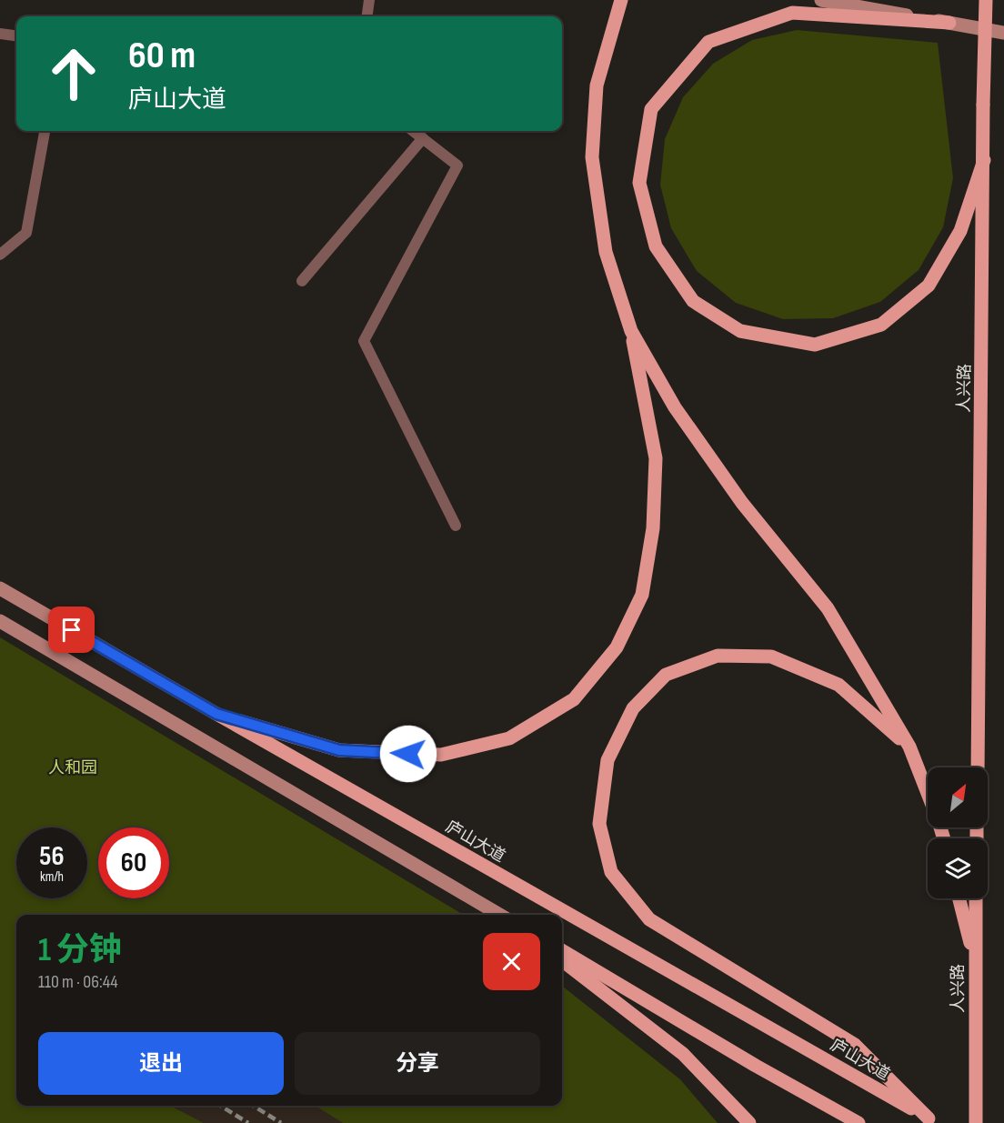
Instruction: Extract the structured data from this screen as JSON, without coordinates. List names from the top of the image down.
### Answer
{
  "streets": {
    "main road": ["人兴路", "庐山大道"]
  },
  "parks": ["人和园"],
  "north": "top right",
  "page": {
    "turn": ["60 m", "庐山大道"],
    "speed": "56 km/h",
    "limit": "60",
    "heading": ["1 分钟", "110 m · 06:44"],
    "buttons": ["退出", "分享"]
  }
}
